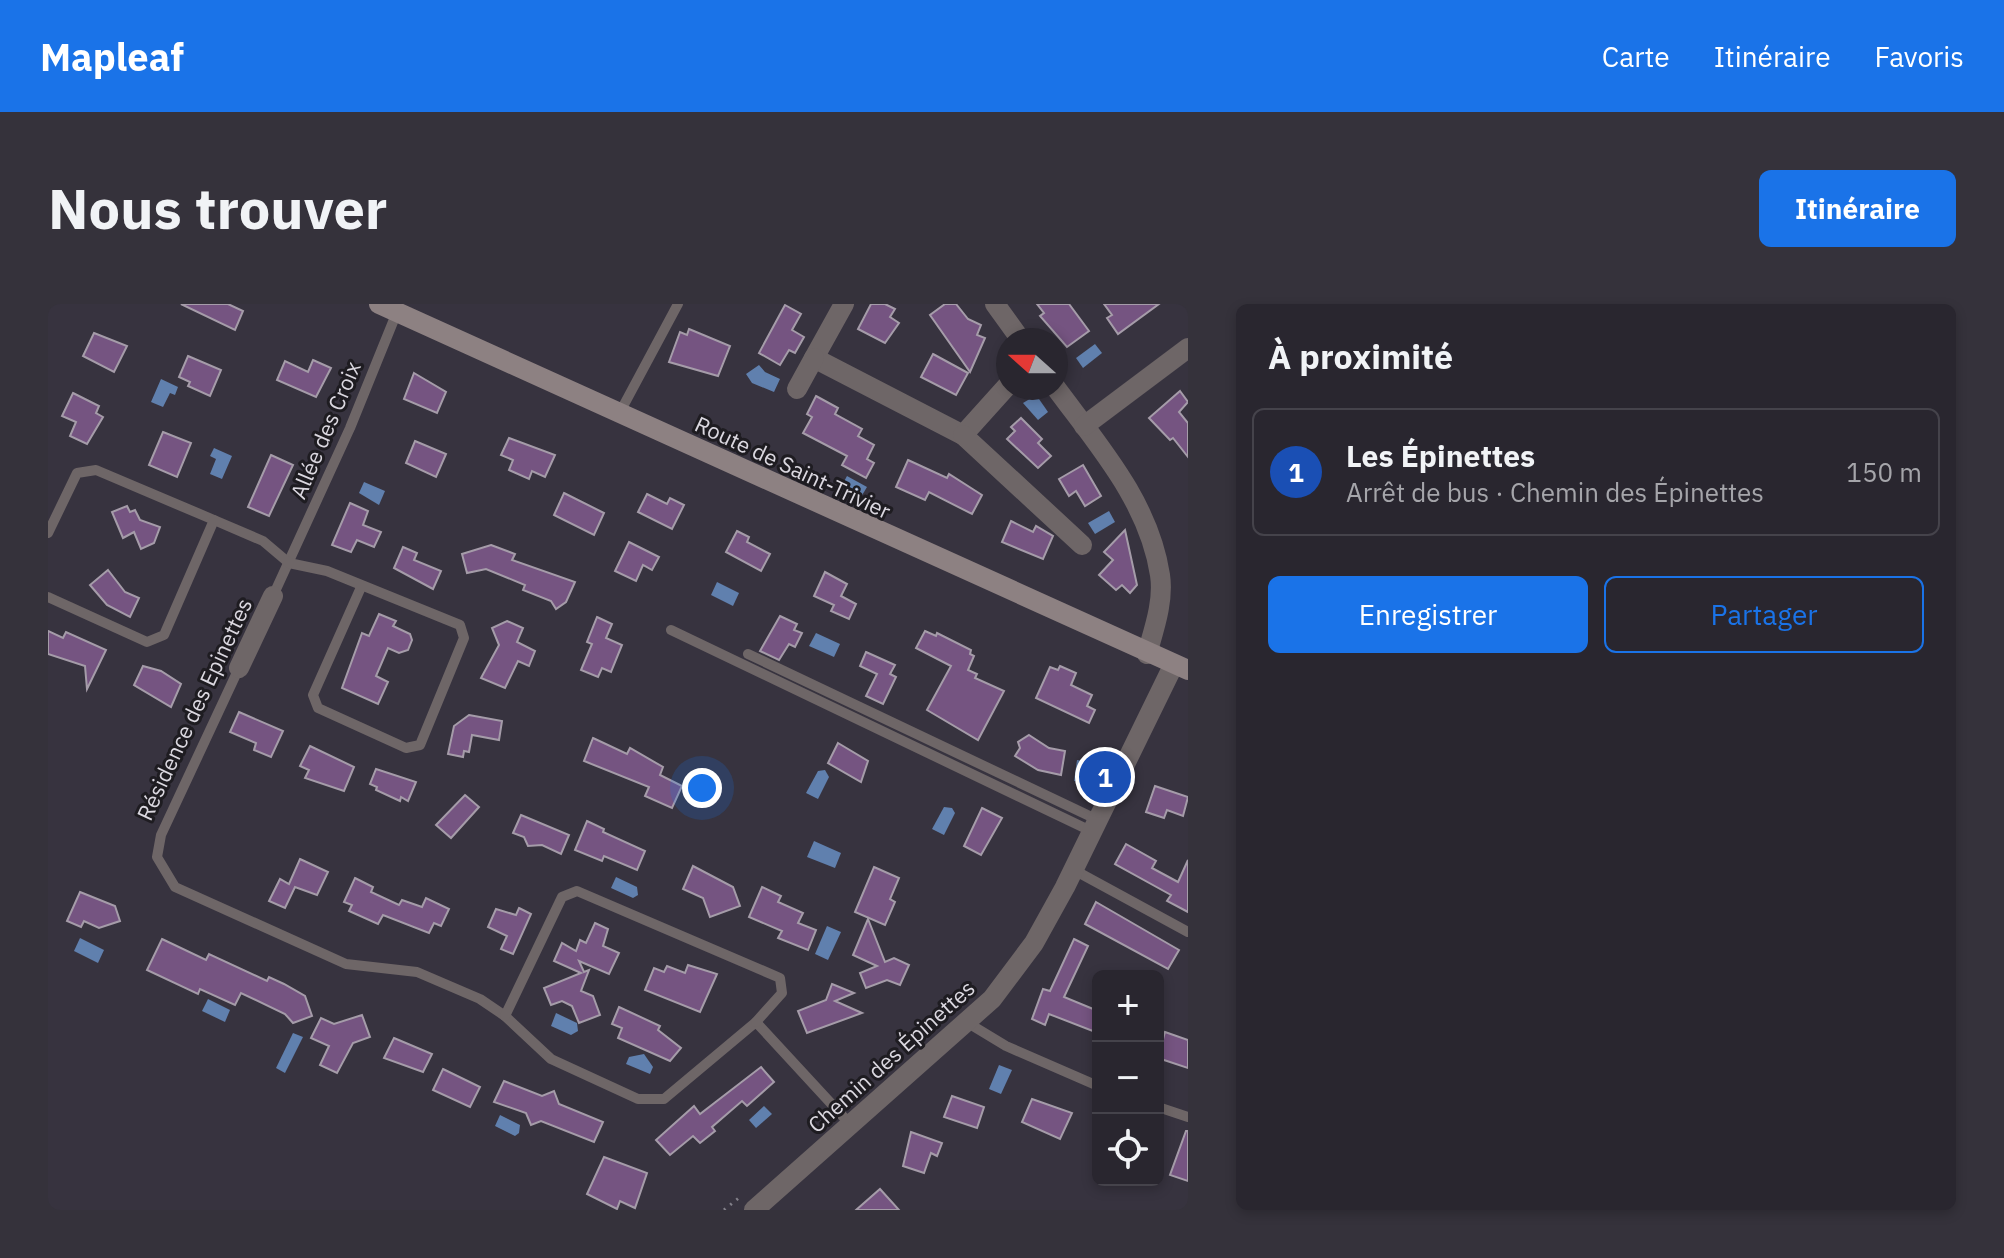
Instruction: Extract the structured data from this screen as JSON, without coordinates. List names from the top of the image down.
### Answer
{
  "streets": {
    "main road": ["Route de Saint-Trivier"],
    "street": ["Résidence des Epinettes", "Chemin des Épinettes"],
    "lane": ["Allée des Croix"]
  },
  "crossings": [
    ["Allée des Croix", "Route de Saint-Trivier"],
    ["Allée des Croix", "Résidence des Epinettes"],
    ["Route de Saint-Trivier", "Chemin des Épinettes"]
  ],
  "north": "left",
  "page": {
    "header": "Mapleaf",
    "nav": ["Carte", "Itinéraire", "Favoris"],
    "buttons": [
      "Itinéraire",
      ["Enregistrer", "Partager"]
    ],
    "title": "Nous trouver",
    "heading": "À proximité",
    "list": [
      {
        "mark": "1",
        "name": "Les Épinettes",
        "note": "Arrêt de bus · Chemin des Épinettes",
        "value": "150 m"
      }
    ],
    "pins": "1",
    "map_buttons": ["+", "−"]
  }
}
